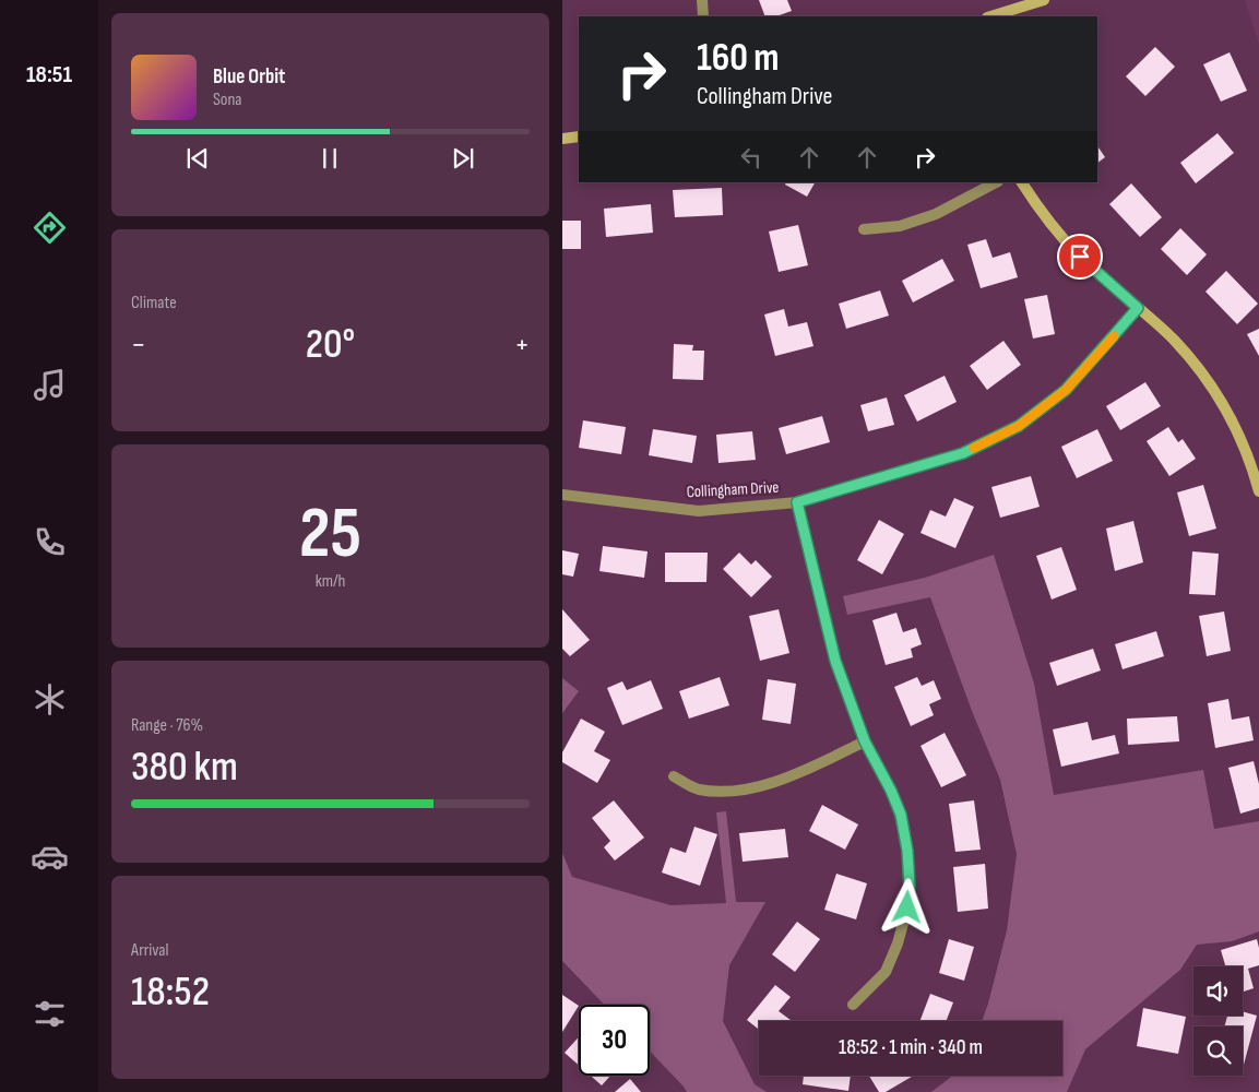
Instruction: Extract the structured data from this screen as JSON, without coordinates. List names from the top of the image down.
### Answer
{
  "streets": {
    "street": ["Collingham Drive"]
  },
  "page": {
    "tabs": "18:51",
    "turn": ["160 m", "Collingham Drive"],
    "song": ["Blue Orbit", "Sona"],
    "tile": [
      "Climate",
      ["25", "km/h"],
      ["Range · 76%", "380 km"],
      ["Arrival", "18:52"]
    ],
    "heat": ["−", "20°", "+"],
    "limit": "30",
    "trip": "18:52 · 1 min · 340 m"
  }
}
